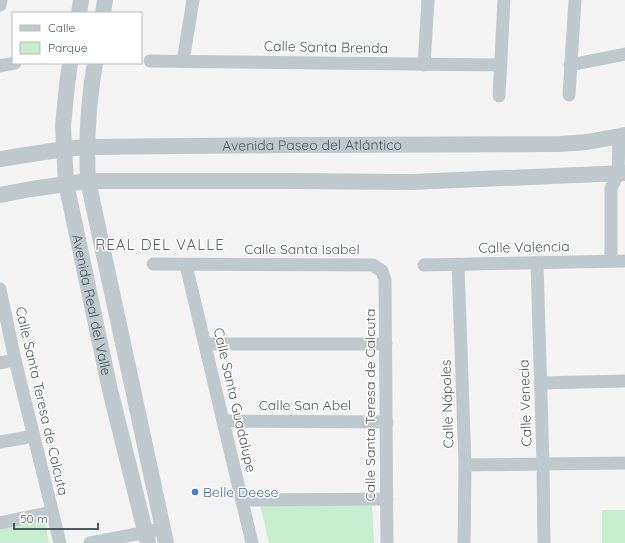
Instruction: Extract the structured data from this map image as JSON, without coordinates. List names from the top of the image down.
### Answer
{
  "streets": {
    "street": [
      "Calle Santa Brenda",
      "Avenida Paseo del Atlántico",
      "Calle Valencia",
      "Calle Santa Isabel",
      "Avenida Real del Valle",
      "Calle Santa Guadalupe",
      "Calle Santa Teresa de Calcuta",
      "Calle Venecia",
      "Calle Nápoles",
      "Calle San Abel"
    ]
  },
  "crossings": [
    ["Avenida Paseo del Atlántico", "Avenida Real del Valle"],
    ["Calle Valencia", "Calle Venecia"],
    ["Calle Valencia", "Calle Nápoles"],
    ["Calle Santa Isabel", "Calle Santa Guadalupe"],
    ["Calle Santa Isabel", "Calle Santa Teresa de Calcuta"],
    ["Calle Santa Guadalupe", "Calle San Abel"],
    ["Calle Santa Teresa de Calcuta", "Calle San Abel"]
  ],
  "districts": ["REAL DEL VALLE"],
  "places": ["Belle Deese"],
  "legend": ["Calle", "Parque"],
  "scale_bar": "50 m"
}
